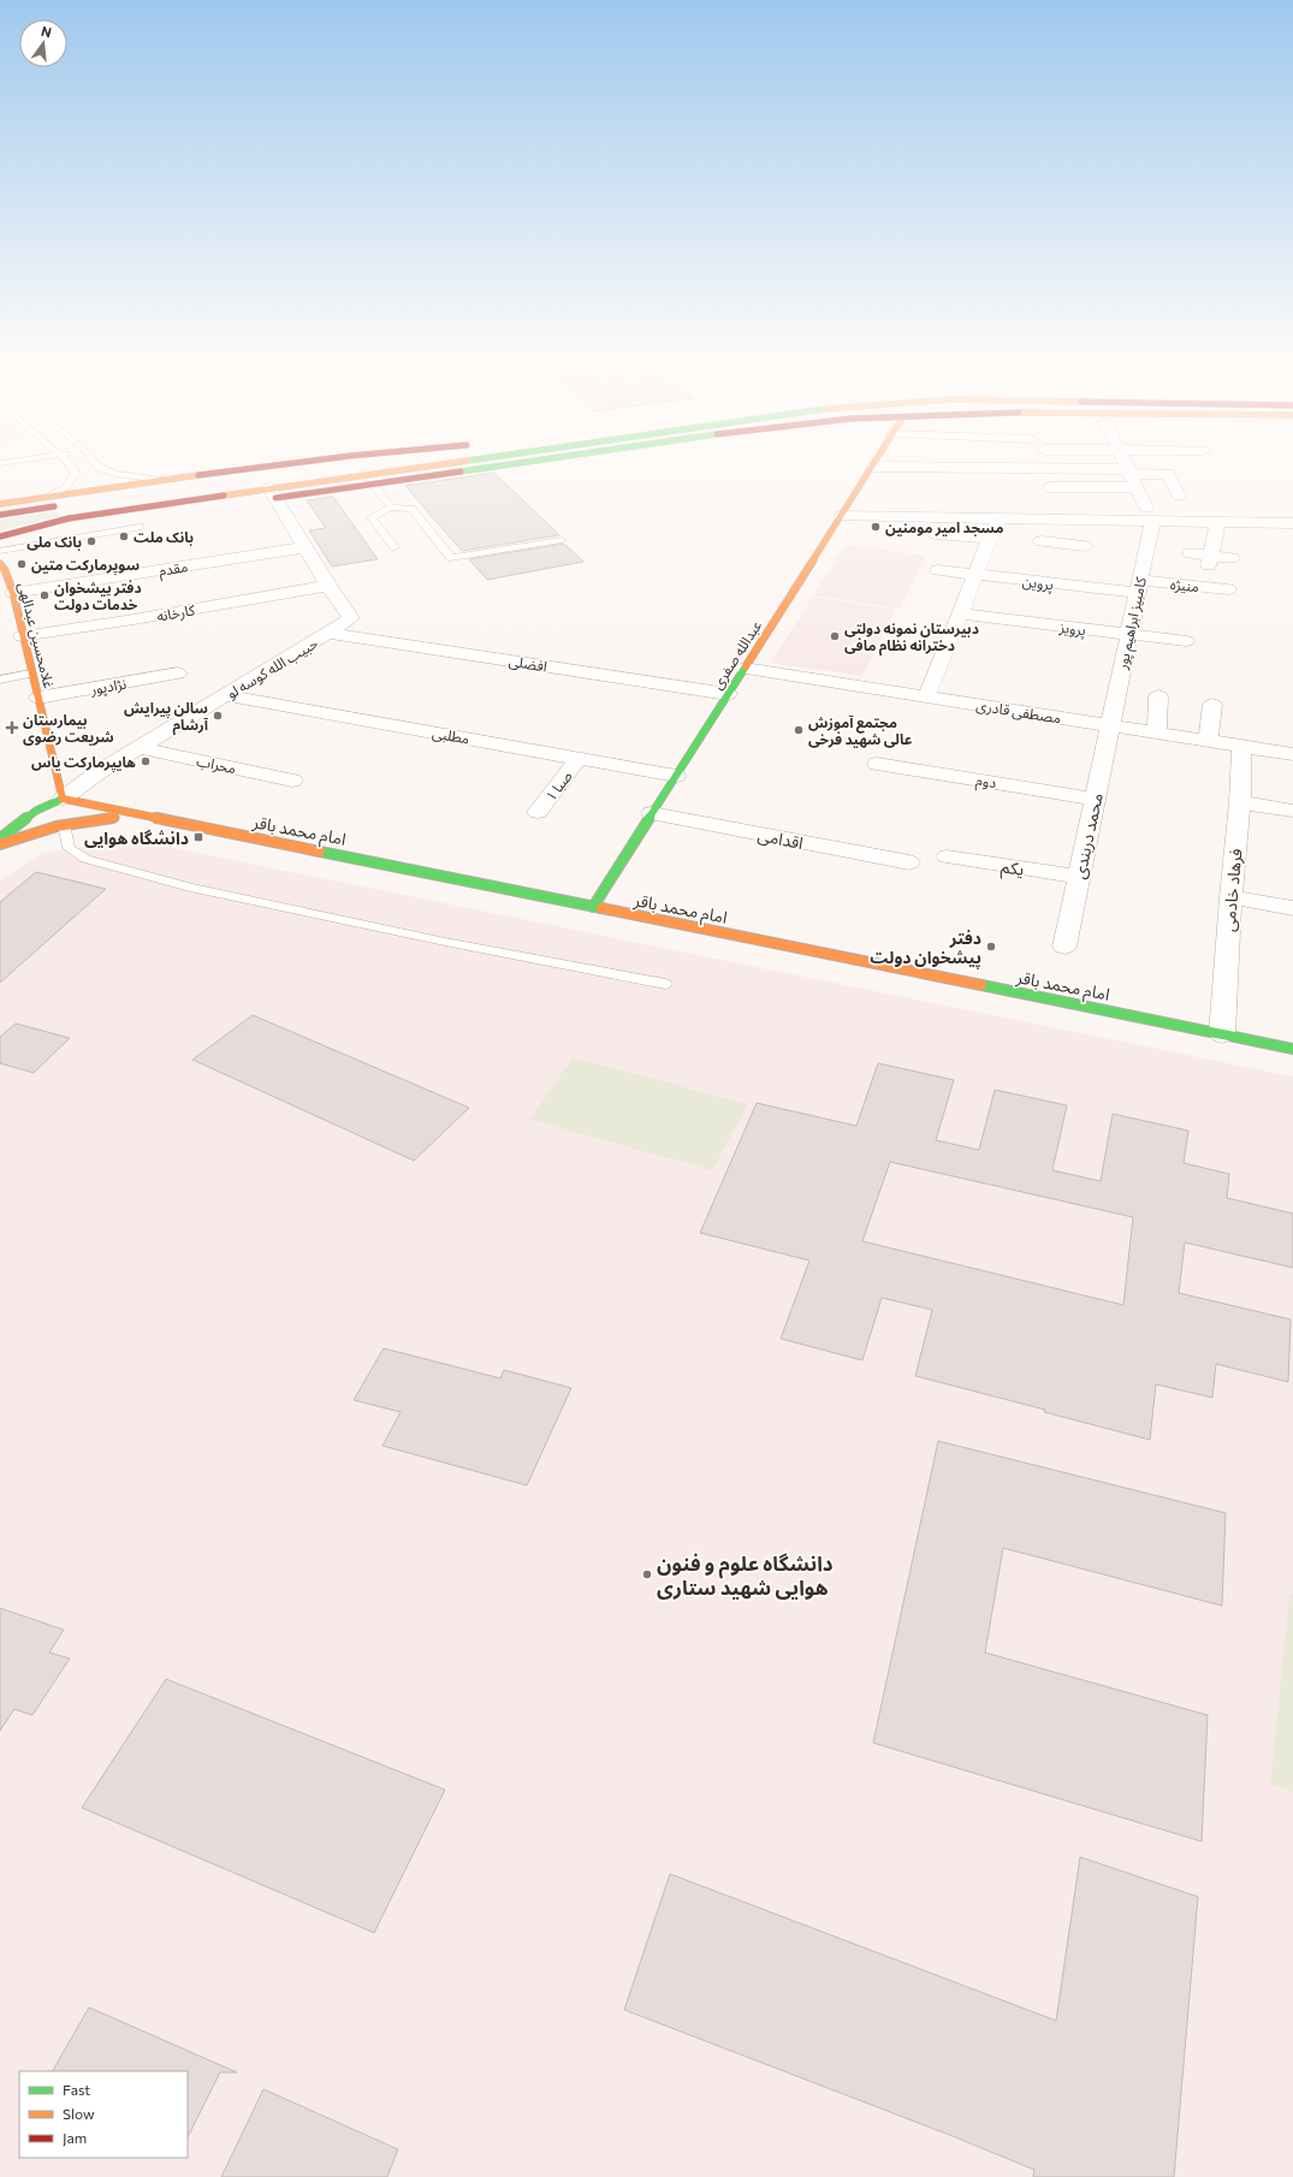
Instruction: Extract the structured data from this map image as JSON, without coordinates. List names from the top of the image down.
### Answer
{
  "streets": {
    "main road": ["غلامحسین عبدالهی", "عبدالله صفری", "امام محمد باقر"],
    "street": [
      "مقدم",
      "پروین",
      "منیژه",
      "کارخانه",
      "کامبیز ابراهیم پور",
      "پرویز",
      "افضلی",
      "حبیب الله کوسه لو",
      "نژادپور",
      "مصطفی قادری",
      "مطلبی",
      "محراب",
      "دوم",
      "صبا ۱",
      "محمد دربندی",
      "اقدامی",
      "یکم",
      "فرهاد خادمی"
    ]
  },
  "crossings": [
    ["مقدم", "غلامحسین عبدالهی"],
    ["مقدم", "حبیب الله کوسه لو"],
    ["پروین", "منیژه"],
    ["پروین", "کامبیز ابراهیم پور"],
    ["منیژه", "کامبیز ابراهیم پور"],
    ["کارخانه", "غلامحسین عبدالهی"],
    ["کارخانه", "حبیب الله کوسه لو"],
    ["کامبیز ابراهیم پور", "پرویز"],
    ["کامبیز ابراهیم پور", "مصطفی قادری"],
    ["کامبیز ابراهیم پور", "محمد دربندی"],
    ["غلامحسین عبدالهی", "حبیب الله کوسه لو"],
    ["غلامحسین عبدالهی", "نژادپور"],
    ["غلامحسین عبدالهی", "امام محمد باقر"],
    ["عبدالله صفری", "افضلی"],
    ["عبدالله صفری", "مصطفی قادری"],
    ["عبدالله صفری", "مطلبی"],
    ["عبدالله صفری", "امام محمد باقر"],
    ["عبدالله صفری", "اقدامی"],
    ["افضلی", "حبیب الله کوسه لو"],
    ["حبیب الله کوسه لو", "مطلبی"],
    ["حبیب الله کوسه لو", "محراب"],
    ["حبیب الله کوسه لو", "امام محمد باقر"],
    ["مصطفی قادری", "محمد دربندی"],
    ["مصطفی قادری", "فرهاد خادمی"],
    ["مطلبی", "صبا ۱"],
    ["دوم", "محمد دربندی"],
    ["امام محمد باقر", "فرهاد خادمی"],
    ["محمد دربندی", "یکم"]
  ],
  "places": {
    "other": [
      "مسجد امیر مومنین",
      "بانک ملت",
      "بانک ملی",
      "سوپرمارکت متین",
      "دفتر پیشخوان خدمات دولت",
      "دبیرستان نمونه دولتی دخترانه نظام مافی",
      "سالن پیرایش آرشام",
      "مجتمع آموزش عالی شهید فرخی",
      "هایپرمارکت یاس",
      "دفتر پیشخوان دولت",
      "دانشگاه علوم و فنون هوایی شهید ستاری"
    ],
    "health": ["بیمارستان شریعت رضوی"],
    "transit": ["دانشگاه هوایی"]
  },
  "legend": ["Fast", "Slow", "Jam"],
  "north": "top"
}
